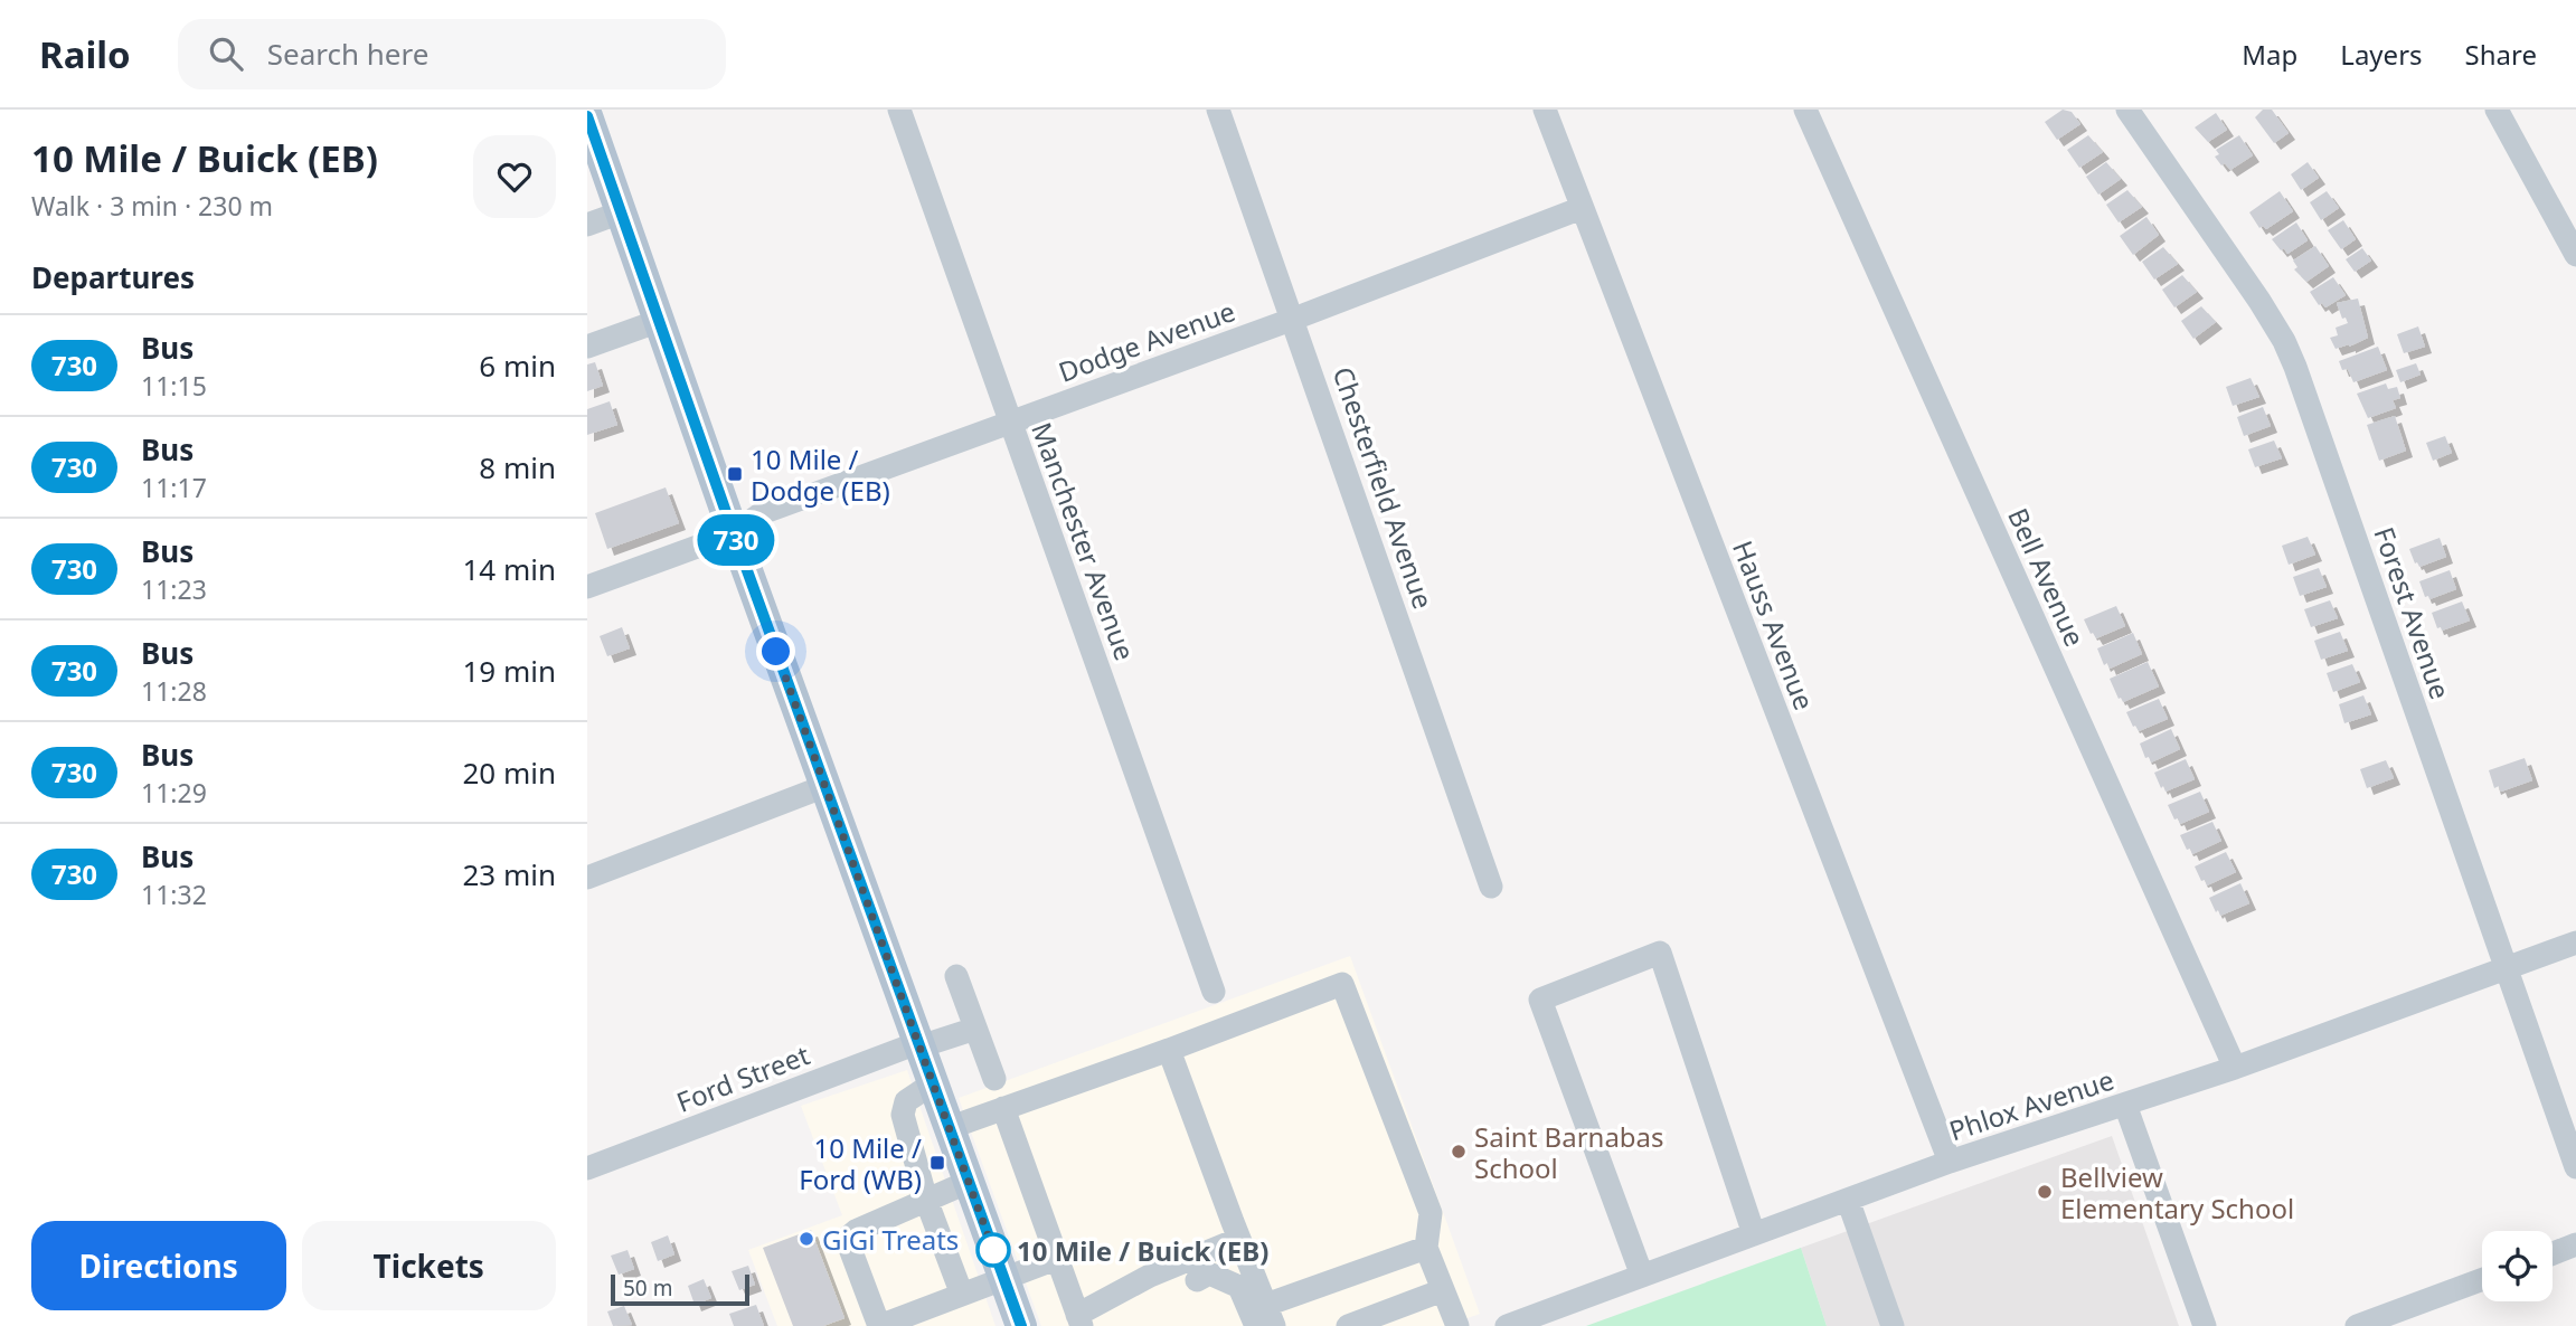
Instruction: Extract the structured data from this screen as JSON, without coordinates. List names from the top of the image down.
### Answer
{
  "streets": {
    "street": [
      "Dodge Avenue",
      "Chesterfield Avenue",
      "Manchester Avenue",
      "Bell Avenue",
      "Forest Avenue",
      "Hauss Avenue",
      "Ford Street",
      "Phlox Avenue"
    ]
  },
  "crossings": [
    ["Dodge Avenue", "Chesterfield Avenue"],
    ["Dodge Avenue", "Manchester Avenue"],
    ["Dodge Avenue", "Hauss Avenue"],
    ["Bell Avenue", "Phlox Avenue"],
    ["Forest Avenue", "Phlox Avenue"],
    ["Hauss Avenue", "Phlox Avenue"]
  ],
  "places": {
    "transit": ["10 Mile / Dodge (EB)", "10 Mile / Ford (WB)"],
    "other": [
      "Saint Barnabas School",
      "Bellview Elementary School",
      "GiGi Treats",
      "10 Mile / Buick (EB)"
    ]
  },
  "lines": ["bus line 730"],
  "scale_bar": "50 m",
  "page": {
    "header": "Railo",
    "search": "Search here",
    "nav": ["Map", "Layers", "Share"],
    "heading": [
      ["10 Mile / Buick (EB)", "Walk · 3 min · 230 m"],
      "Departures"
    ],
    "on_map": "730",
    "list": [
      {
        "mark": "730",
        "name": "Bus",
        "note": "11:15",
        "value": "6 min"
      },
      {
        "mark": "730",
        "name": "Bus",
        "note": "11:17",
        "value": "8 min"
      },
      {
        "mark": "730",
        "name": "Bus",
        "note": "11:23",
        "value": "14 min"
      },
      {
        "mark": "730",
        "name": "Bus",
        "note": "11:28",
        "value": "19 min"
      },
      {
        "mark": "730",
        "name": "Bus",
        "note": "11:29",
        "value": "20 min"
      },
      {
        "mark": "730",
        "name": "Bus",
        "note": "11:32",
        "value": "23 min"
      }
    ],
    "buttons": ["Directions", "Tickets"],
    "scale": "50 m"
  }
}
